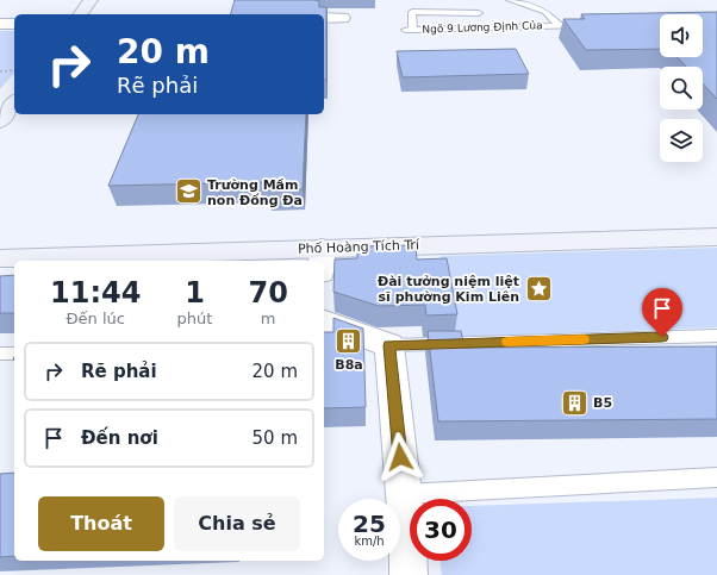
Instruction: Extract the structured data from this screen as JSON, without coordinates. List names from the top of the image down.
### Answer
{
  "streets": {
    "street": ["Phố Hoàng Tích Trí"],
    "lane": ["Ngõ 9 Lương Định Của"]
  },
  "places": {
    "school or university": ["Trường Mầm non Đống Đa"],
    "place": ["Đài tưởng niệm liệt sĩ phường Kim Liên"],
    "building": ["B8a", "B5"]
  },
  "page": {
    "turn": ["20 m", "Rẽ phải"],
    "eta": [
      "11:44",
      "Đến lúc",
      "1",
      "phút",
      "70",
      "m"
    ],
    "list": [
      {
        "name": "Rẽ phải",
        "value": "20 m"
      },
      {
        "name": "Đến nơi",
        "value": "50 m"
      }
    ],
    "buttons": ["Thoát", "Chia sẻ"],
    "speed": "25 km/h",
    "limit": "30"
  }
}
